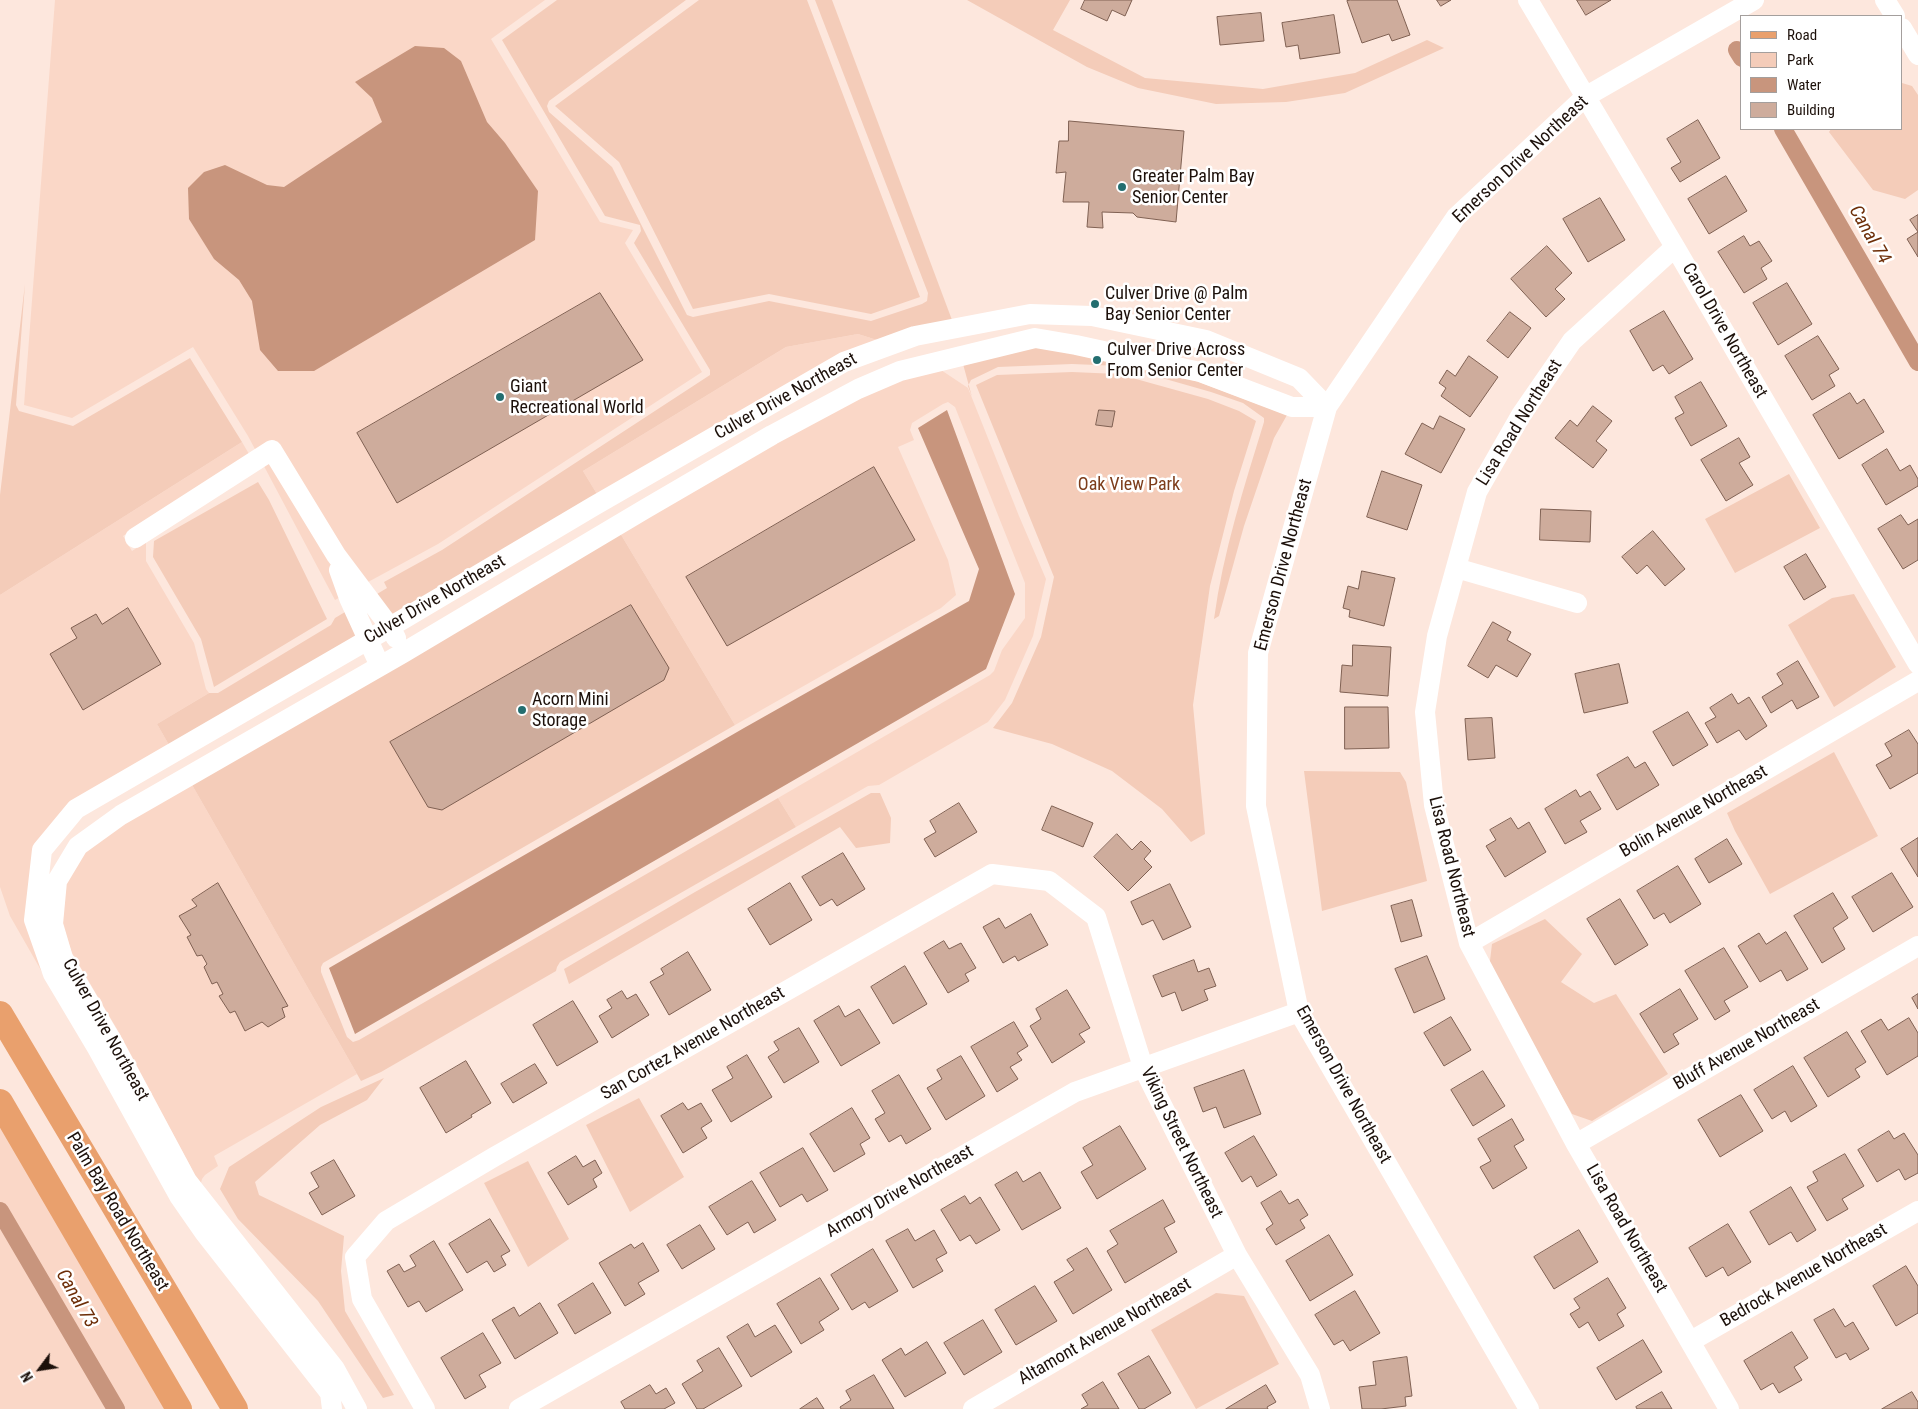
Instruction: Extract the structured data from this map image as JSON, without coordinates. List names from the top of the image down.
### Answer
{
  "streets": {
    "main road": ["Palm Bay Road Northeast"],
    "street": [
      "Emerson Drive Northeast",
      "Carol Drive Northeast",
      "Culver Drive Northeast",
      "Lisa Road Northeast",
      "Bolin Avenue Northeast",
      "San Cortez Avenue Northeast",
      "Bluff Avenue Northeast",
      "Viking Street Northeast",
      "Armory Drive Northeast",
      "Bedrock Avenue Northeast",
      "Altamont Avenue Northeast"
    ]
  },
  "crossings": [
    ["Emerson Drive Northeast", "Carol Drive Northeast"],
    ["Emerson Drive Northeast", "Culver Drive Northeast"],
    ["Emerson Drive Northeast", "Armory Drive Northeast"],
    ["Carol Drive Northeast", "Lisa Road Northeast"],
    ["Lisa Road Northeast", "Bolin Avenue Northeast"],
    ["Lisa Road Northeast", "Bluff Avenue Northeast"],
    ["Lisa Road Northeast", "Bedrock Avenue Northeast"],
    ["San Cortez Avenue Northeast", "Viking Street Northeast"],
    ["Viking Street Northeast", "Armory Drive Northeast"],
    ["Viking Street Northeast", "Altamont Avenue Northeast"]
  ],
  "water": ["Canal 74", "Canal 73"],
  "parks": ["Oak View Park"],
  "places": [
    "Greater Palm Bay Senior Center",
    "Culver Drive @ Palm Bay Senior Center",
    "Culver Drive Across From Senior Center",
    "Giant Recreational World",
    "Acorn Mini Storage"
  ],
  "legend": [
    "Road",
    "Park",
    "Water",
    "Building"
  ],
  "north": "bottom left"
}
